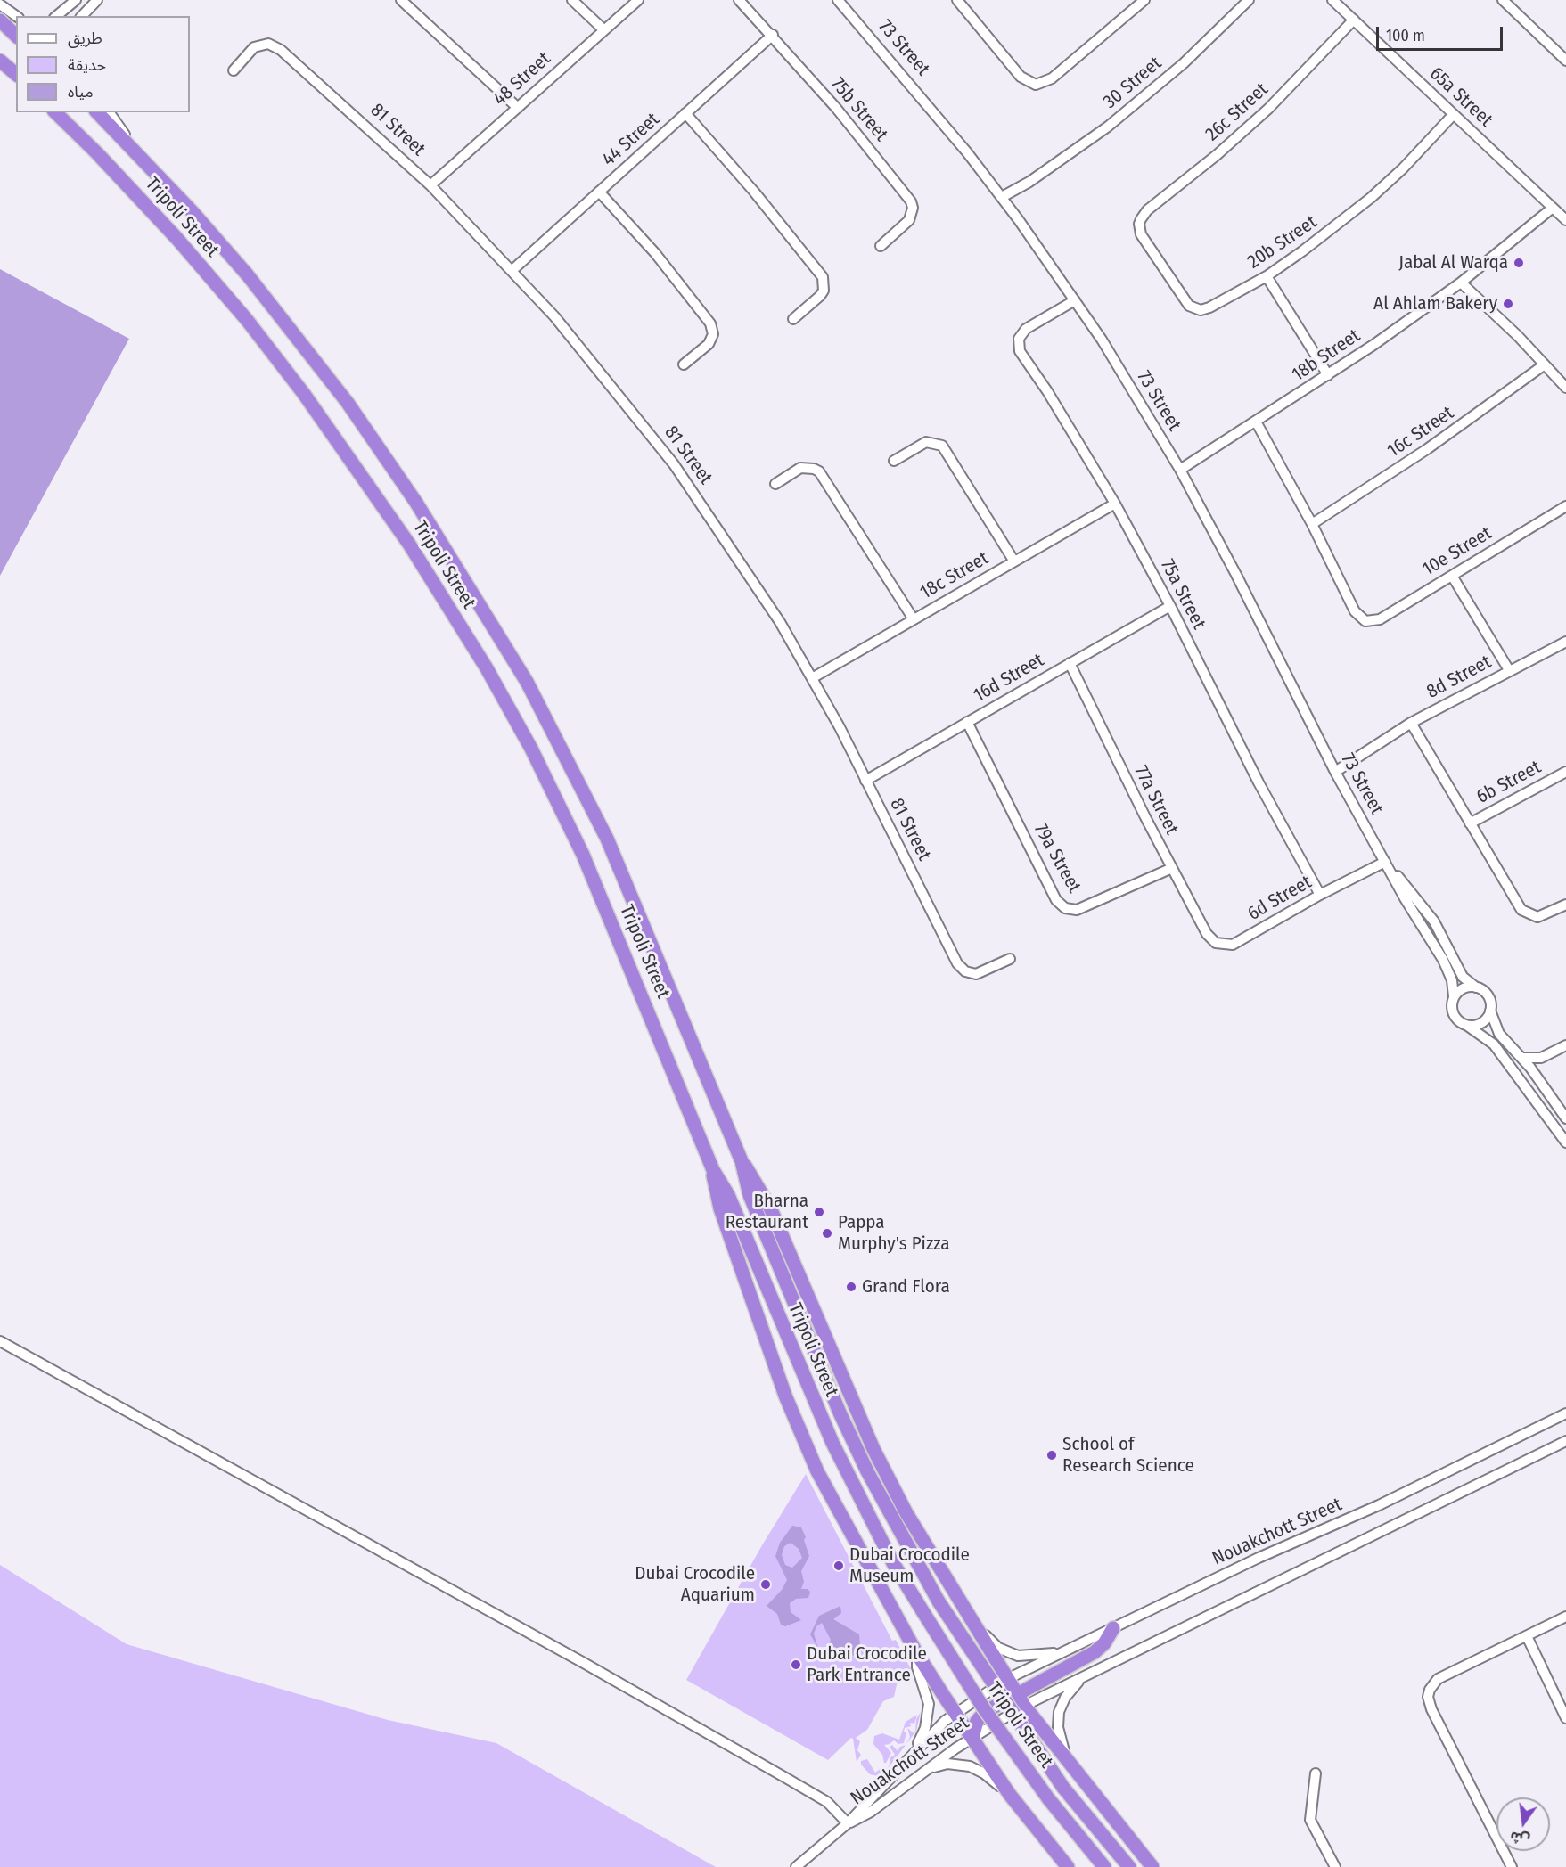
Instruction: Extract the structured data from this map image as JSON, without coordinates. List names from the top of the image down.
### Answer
{
  "streets": {
    "highway": ["Tripoli Street"],
    "street": [
      "73 Street",
      "48 Street",
      "30 Street",
      "65a Street",
      "75b Street",
      "26c Street",
      "81 Street",
      "44 Street",
      "20b Street",
      "18b Street",
      "16c Street",
      "10e Street",
      "18c Street",
      "75a Street",
      "8d Street",
      "16d Street",
      "6b Street",
      "77a Street",
      "79a Street",
      "6d Street",
      "Nouakchott Street"
    ]
  },
  "crossings": [
    ["73 Street", "30 Street"],
    ["73 Street", "18b Street"],
    ["73 Street", "75a Street"],
    ["73 Street", "8d Street"],
    ["73 Street", "6d Street"],
    ["48 Street", "81 Street"],
    ["65a Street", "26c Street"],
    ["65a Street", "20b Street"],
    ["65a Street", "18b Street"],
    ["75b Street", "44 Street"],
    ["26c Street", "20b Street"],
    ["81 Street", "44 Street"],
    ["81 Street", "18c Street"],
    ["81 Street", "16d Street"],
    ["16c Street", "10e Street"],
    ["18c Street", "75a Street"],
    ["75a Street", "16d Street"],
    ["75a Street", "6d Street"],
    ["16d Street", "77a Street"],
    ["16d Street", "79a Street"],
    ["77a Street", "79a Street"],
    ["77a Street", "6d Street"]
  ],
  "places": [
    "Jabal Al Warqa",
    "Al Ahlam Bakery",
    "Bharna Restaurant",
    "Pappa Murphy's Pizza",
    "Grand Flora",
    "School of Research Science",
    "Dubai Crocodile Museum",
    "Dubai Crocodile Aquarium",
    "Dubai Crocodile Park Entrance"
  ],
  "legend": ["طريق", "حديقة", "مياه"],
  "scale_bar": "100 m",
  "north": "bottom"
}
